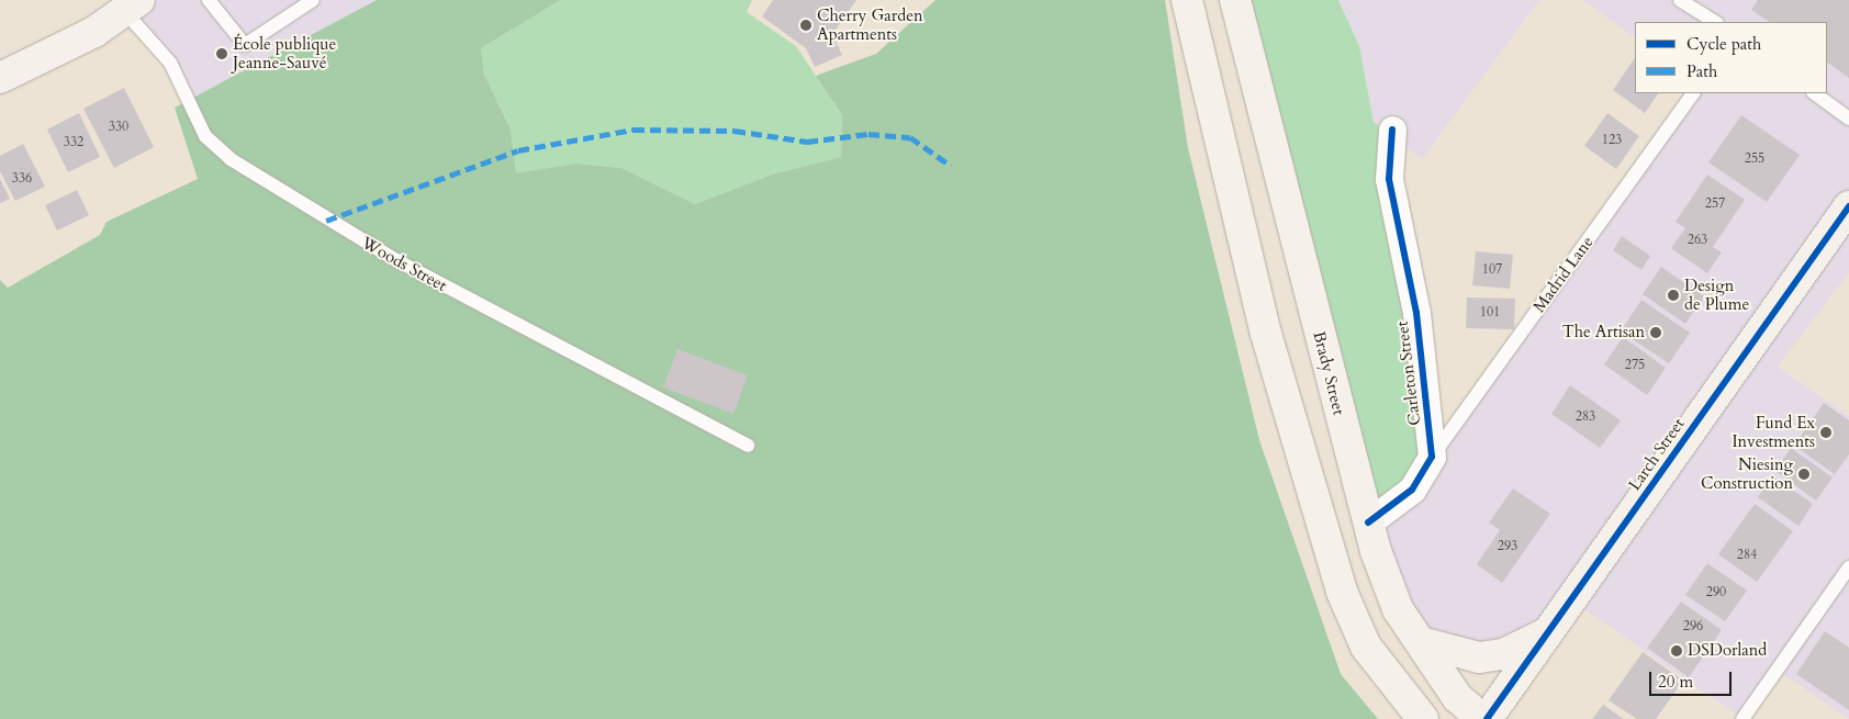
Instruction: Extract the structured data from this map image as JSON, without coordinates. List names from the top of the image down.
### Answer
{
  "streets": {
    "main road": ["Brady Street", "Larch Street"],
    "street": ["Carleton Street"],
    "lane": ["Woods Street", "Madrid Lane"]
  },
  "crossings": [
    ["Madrid Lane", "Carleton Street"]
  ],
  "places": [
    "Cherry Garden Apartments",
    "École publique Jeanne-Sauvé",
    "Design de Plume",
    "The Artisan",
    "Fund Ex Investments",
    "Niesing Construction",
    "DSDorland"
  ],
  "house_numbers": [
    "330",
    "123",
    "332",
    "255",
    "336",
    "257",
    "263",
    "107",
    "101",
    "275",
    "283",
    "293",
    "284",
    "290",
    "296"
  ],
  "legend": ["Cycle path", "Path"],
  "scale_bar": "20 m"
}
